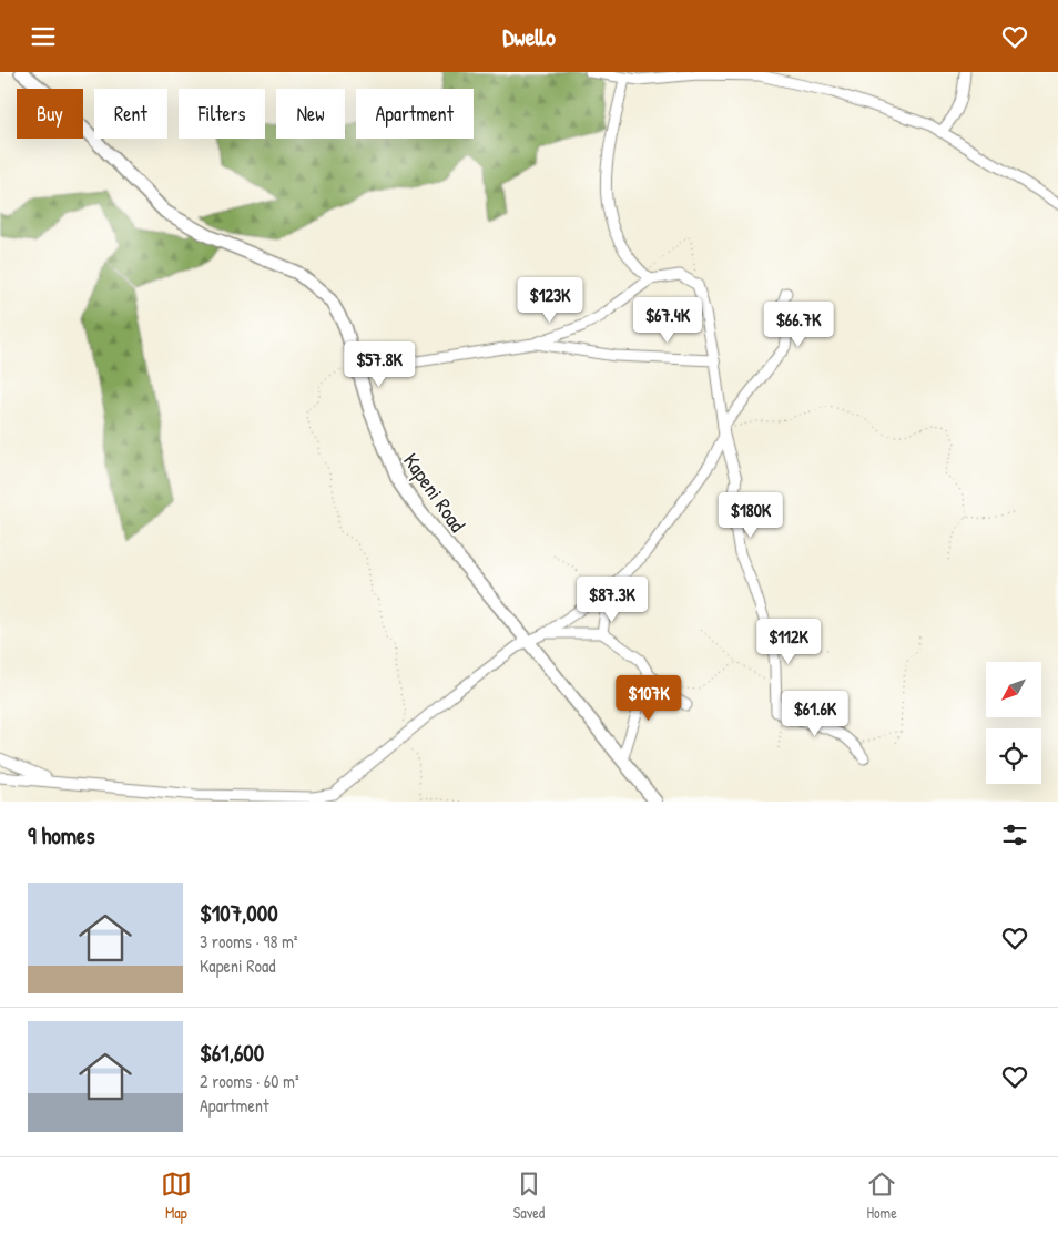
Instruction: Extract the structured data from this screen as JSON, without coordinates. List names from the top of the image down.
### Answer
{
  "streets": {
    "main road": ["Kapeni Road"]
  },
  "north": "bottom left",
  "page": {
    "header": "Dwello",
    "chip": [
      "Buy",
      "Rent",
      "Filters",
      "New",
      "Apartment"
    ],
    "price": [
      "$123K",
      "$67.4K",
      "$66.7K",
      "$57.8K",
      "$180K",
      "$87.3K",
      "$112K",
      "$107K",
      "$61.6K"
    ],
    "heading": "9 homes",
    "list": [
      {
        "name": "$107,000",
        "note": "3 rooms · 98 m² · Kapeni Road"
      },
      {
        "name": "$61,600",
        "note": "2 rooms · 60 m² · Apartment"
      }
    ],
    "tabs": ["Map", "Saved", "Home"]
  }
}
